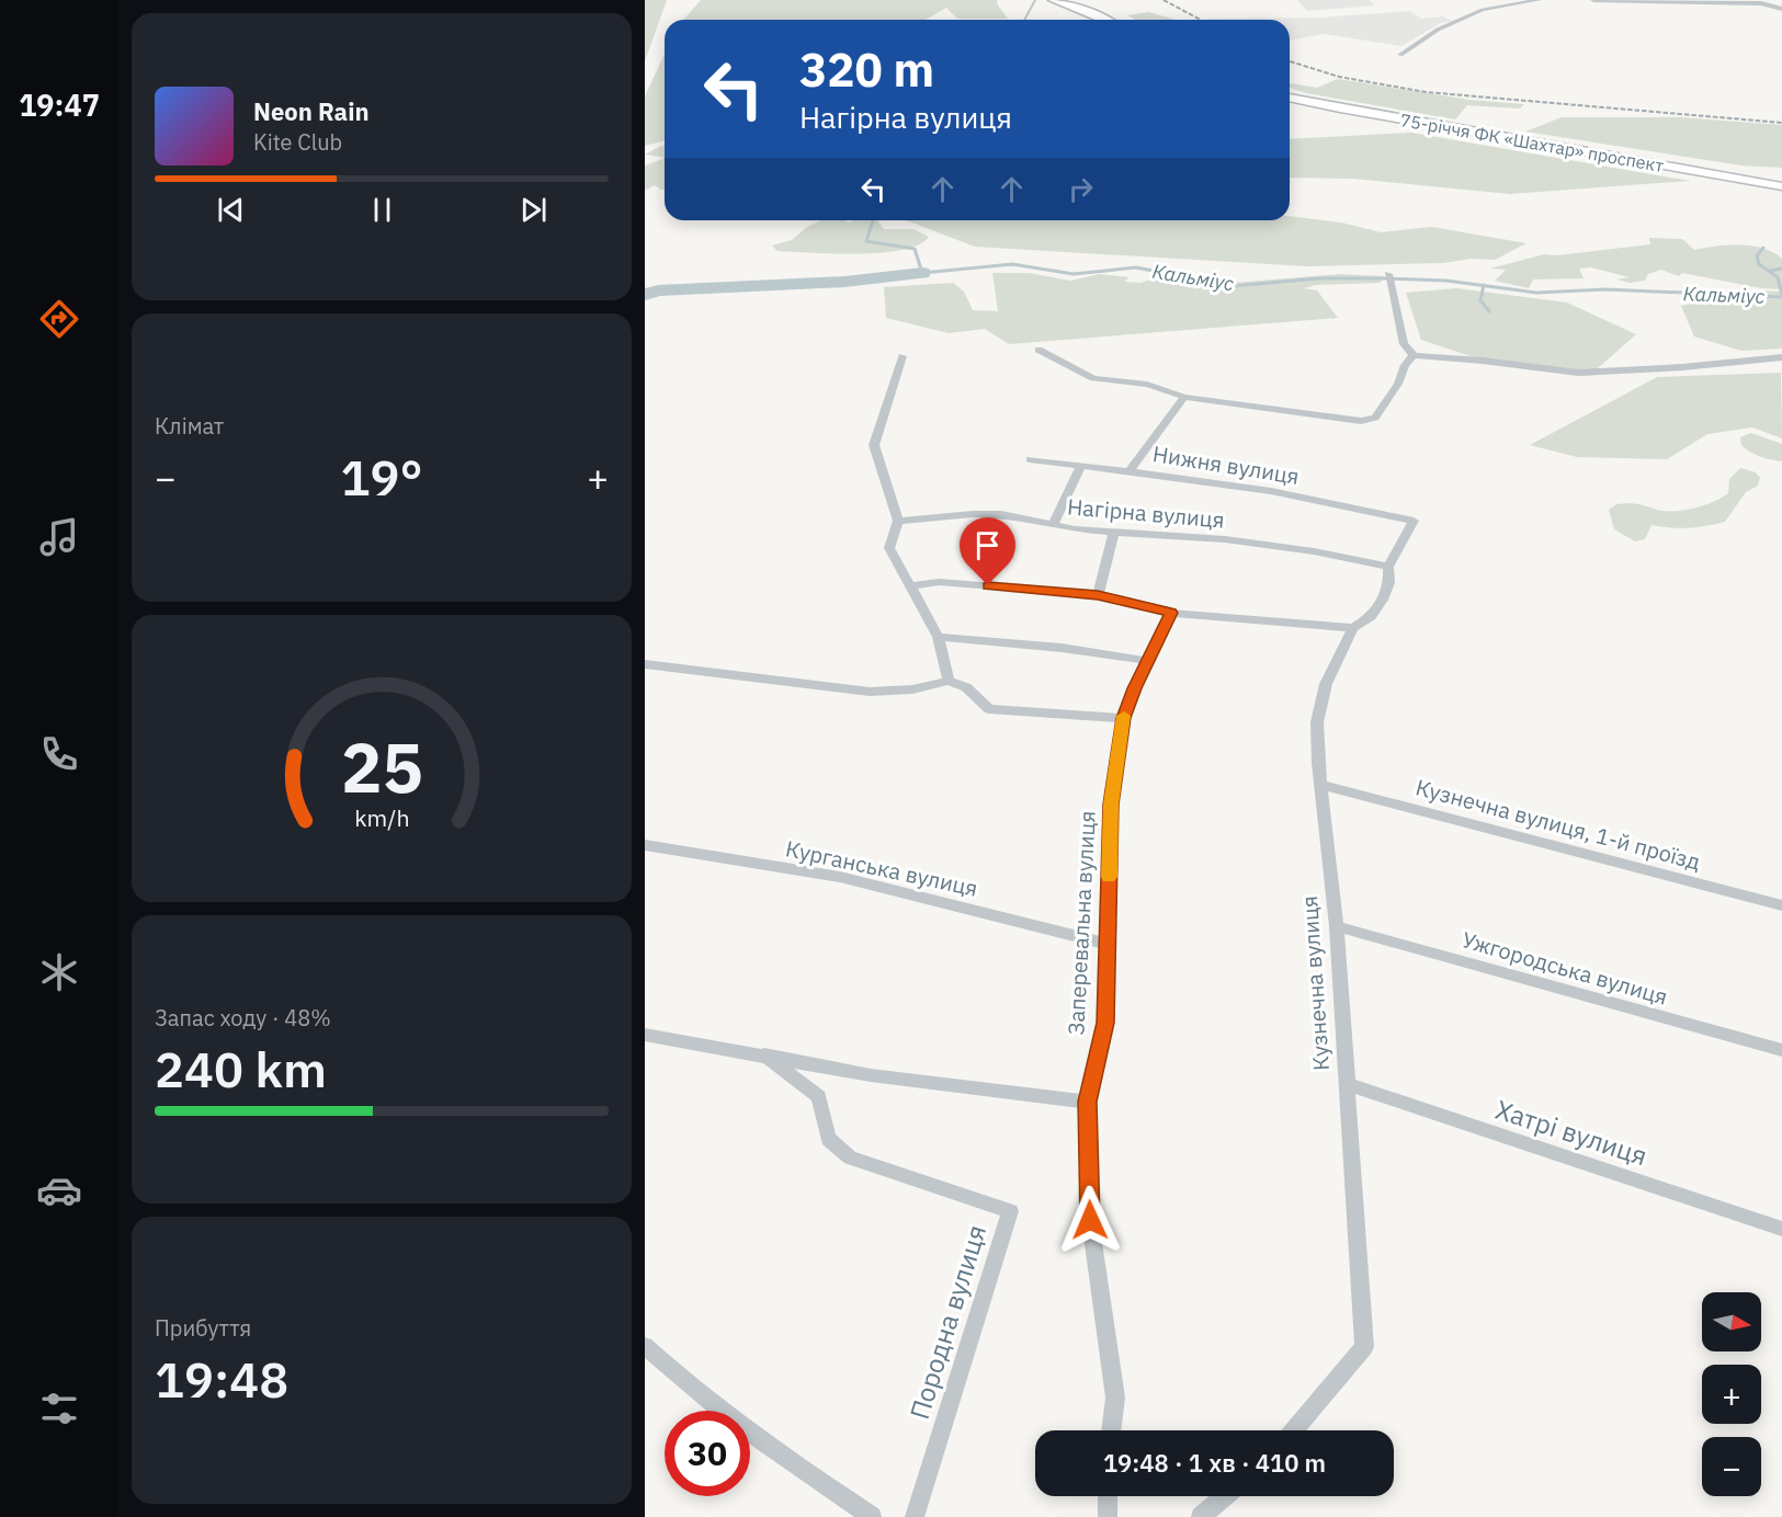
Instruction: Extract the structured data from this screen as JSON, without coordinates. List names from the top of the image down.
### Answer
{
  "streets": {
    "main road": ["75-річчя ФК «Шахтар» проспект"],
    "street": [
      "Нижня вулиця",
      "Нагірна вулиця",
      "Кузнечна вулиця, 1-й проїзд",
      "Курганська вулиця",
      "Заперевальна вулиця",
      "Ужгородська вулиця",
      "Кузнечна вулиця",
      "Хатрі вулиця",
      "Породна вулиця"
    ]
  },
  "crossings": [
    ["Нижня вулиця", "Кузнечна вулиця"],
    ["Нагірна вулиця", "Кузнечна вулиця"],
    ["Кузнечна вулиця, 1-й проїзд", "Кузнечна вулиця"],
    ["Курганська вулиця", "Заперевальна вулиця"],
    ["Заперевальна вулиця", "Породна вулиця"],
    ["Ужгородська вулиця", "Кузнечна вулиця"],
    ["Кузнечна вулиця", "Хатрі вулиця"]
  ],
  "water": ["Кальміус"],
  "north": "right",
  "page": {
    "tabs": "19:47",
    "turn": ["320 m", "Нагірна вулиця"],
    "song": ["Neon Rain", "Kite Club"],
    "tile": [
      "Клімат",
      ["Запас ходу · 48%", "240 km"],
      ["Прибуття", "19:48"]
    ],
    "heat": ["−", "19°", "+"],
    "map_buttons": ["+", "−"],
    "limit": "30",
    "trip": "19:48 · 1 хв · 410 m",
    "gauge": ["25", "km/h"]
  }
}
